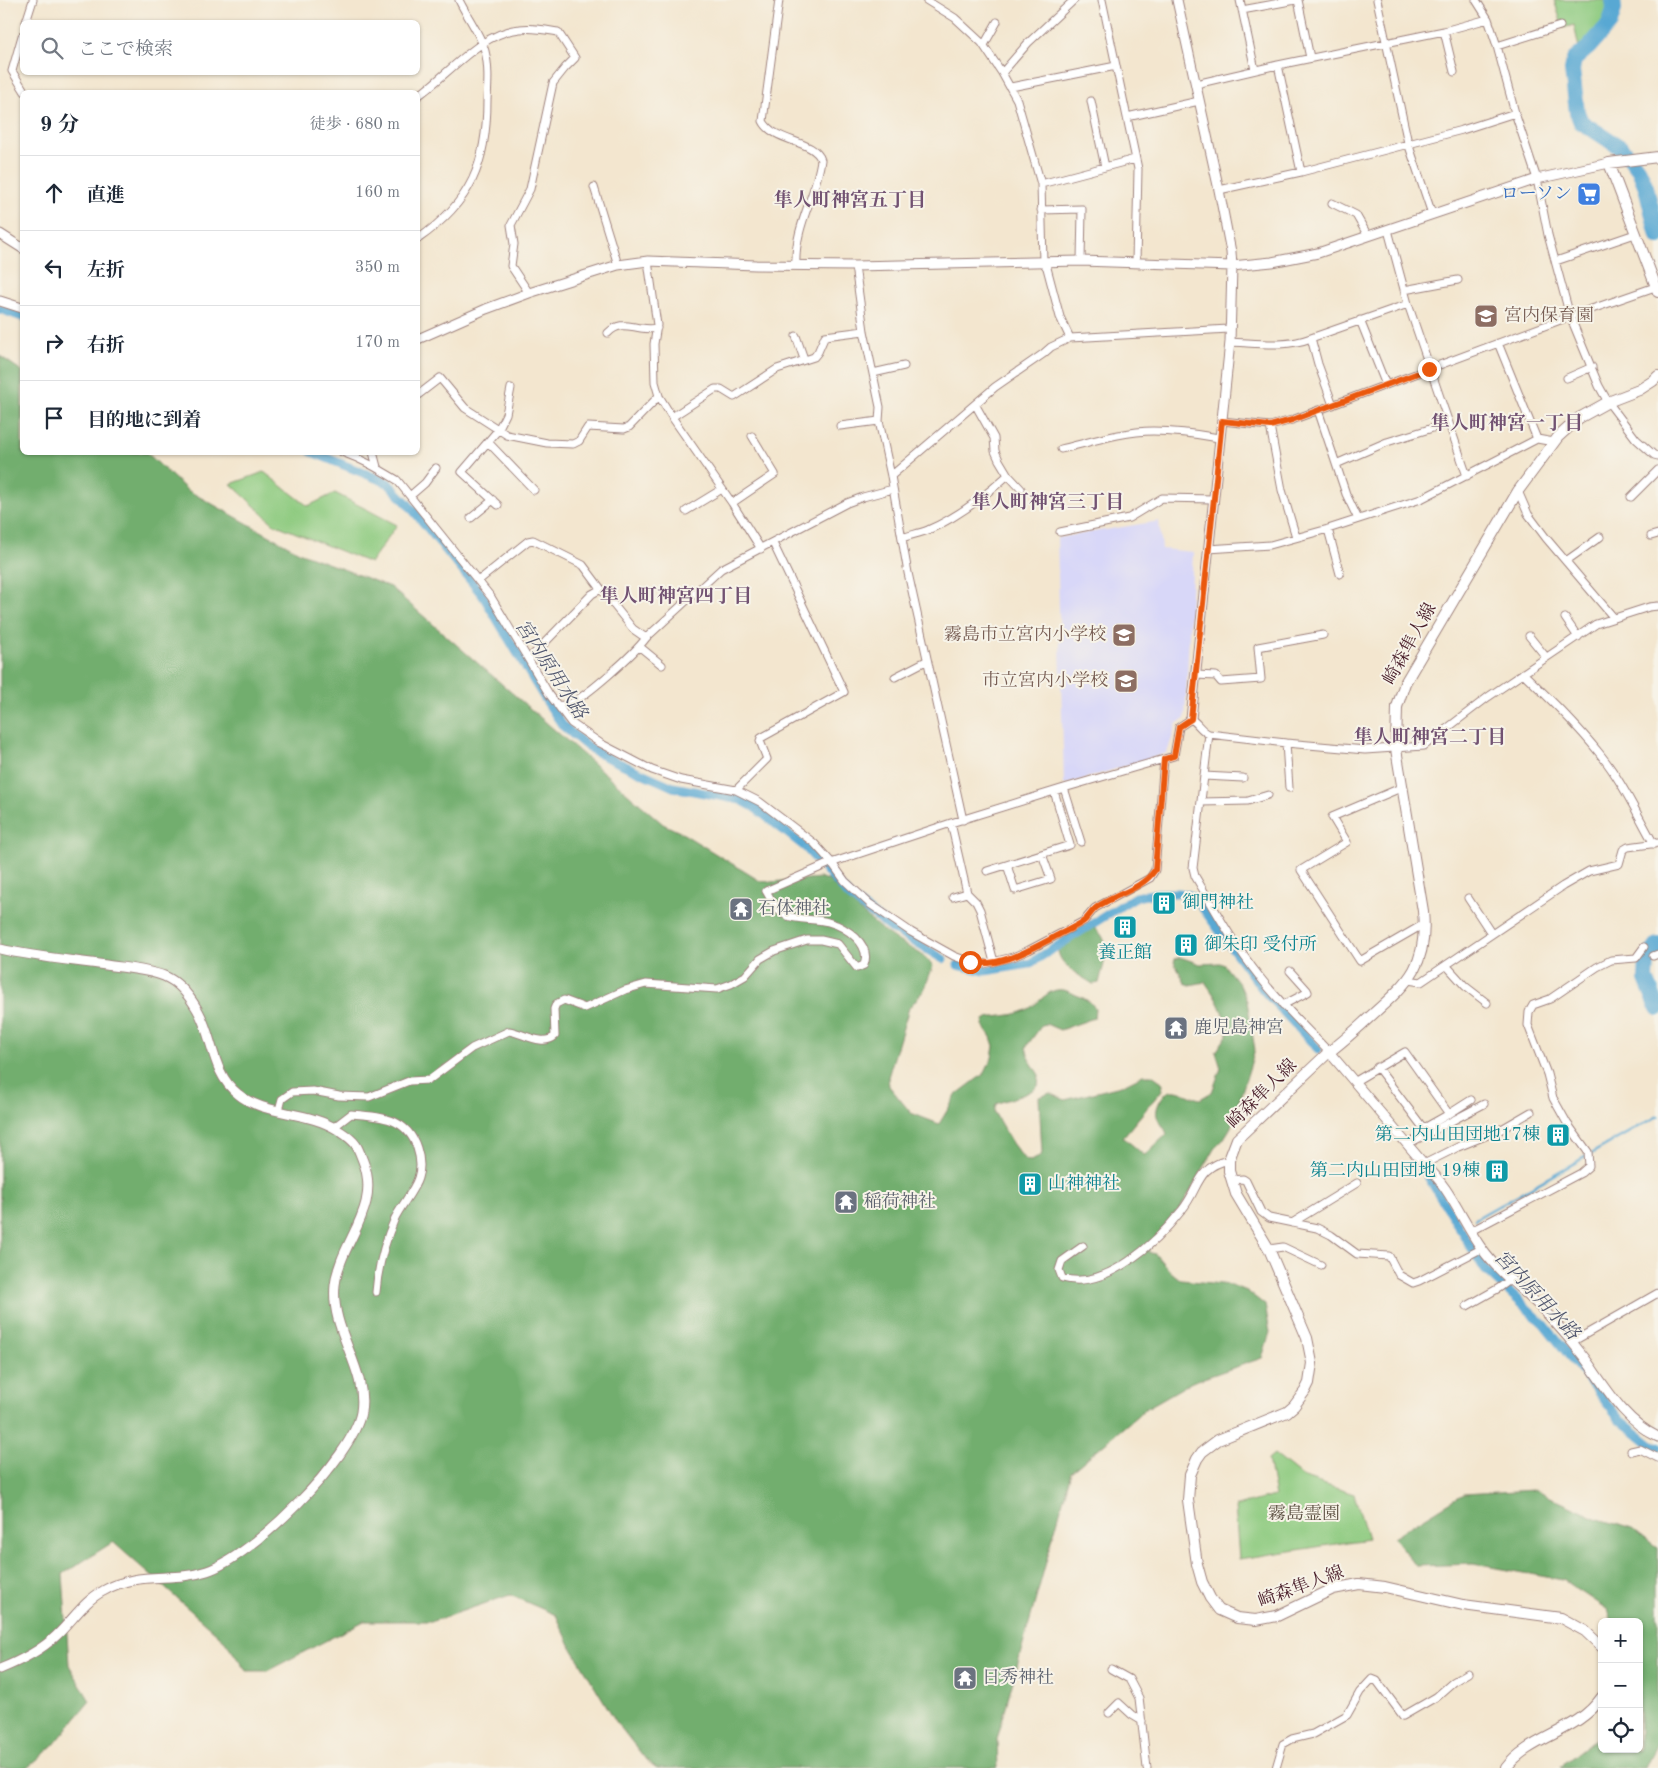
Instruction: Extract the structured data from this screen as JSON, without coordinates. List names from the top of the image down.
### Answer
{
  "streets": {
    "main road": ["崎森隼人線"]
  },
  "districts": [
    "隼人町神宮五丁目",
    "隼人町神宮一丁目",
    "隼人町神宮三丁目",
    "隼人町神宮四丁目",
    "隼人町神宮二丁目"
  ],
  "water": ["宮内原用水路"],
  "parks": ["霧島霊園"],
  "places": {
    "supermarket": ["ローソン"],
    "school or university": ["宮内保育園", "霧島市立宮内小学校", "市立宮内小学校"],
    "building": [
      "御門神社",
      "養正館",
      "御朱印 受付所",
      "第二内山田団地17棟",
      "第二内山田団地 19棟",
      "山神神社"
    ],
    "temple": [
      "石体神社",
      "鹿児島神宮",
      "稲荷神社",
      "日秀神社"
    ]
  },
  "page": {
    "search": "ここで検索",
    "heading": ["9 分", "徒歩 · 680 m"],
    "list": [
      ["直進", "160 m"],
      ["左折", "350 m"],
      ["右折", "170 m"],
      "目的地に到着"
    ],
    "map_buttons": ["+", "−"]
  }
}
